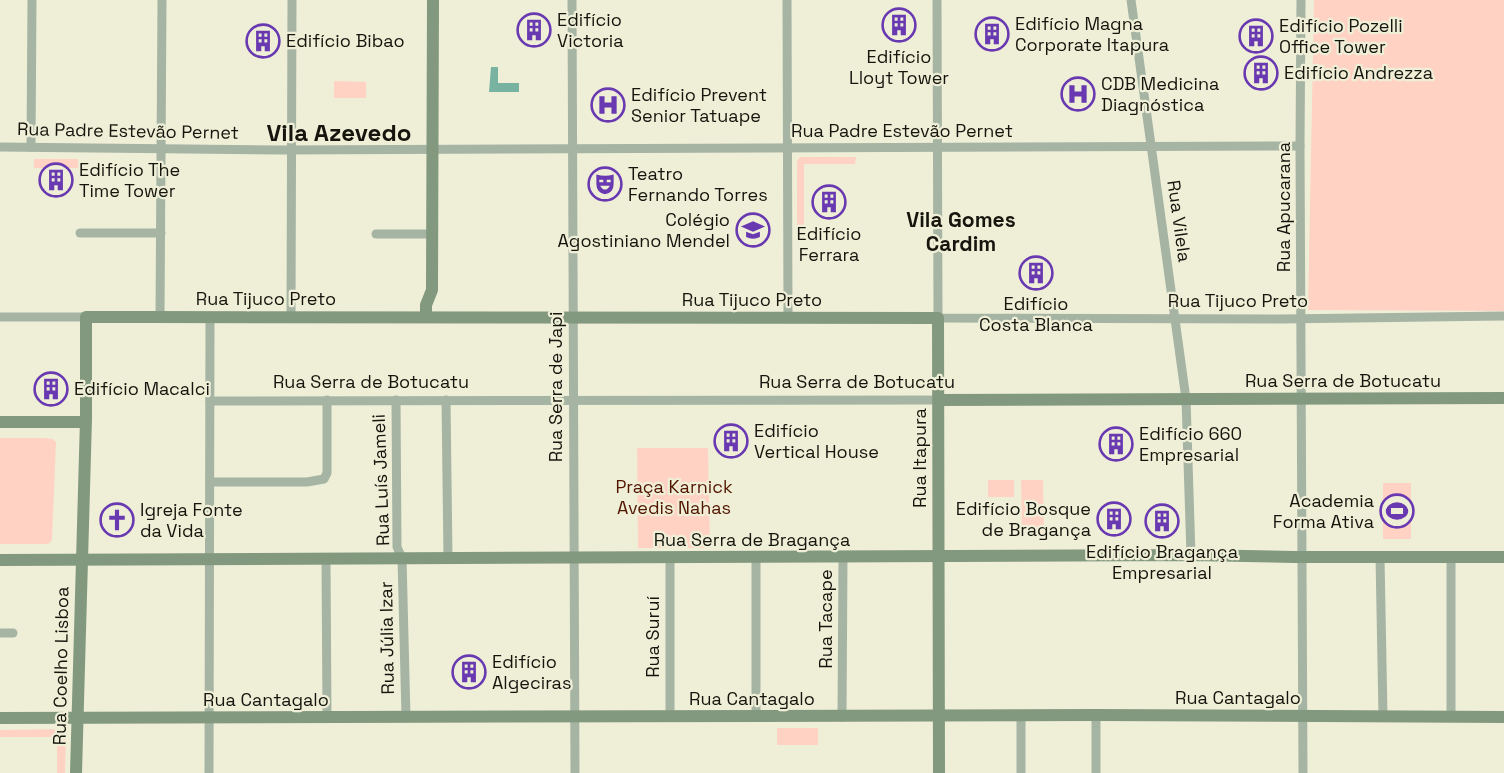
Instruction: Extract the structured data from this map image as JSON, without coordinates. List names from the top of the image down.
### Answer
{
  "streets": {
    "street": [
      "Rua Padre Estevão Pernet",
      "Rua Apucarana",
      "Rua Vilela",
      "Rua Tijuco Preto",
      "Rua Serra de Botucatu",
      "Rua Serra de Japi",
      "Rua Itapura",
      "Rua Luís Jameli",
      "Rua Serra de Bragança",
      "Rua Tacape",
      "Rua Suruí",
      "Rua Júlia Izar",
      "Rua Coelho Lisboa",
      "Rua Cantagalo"
    ]
  },
  "crossings": [
    ["Rua Padre Estevão Pernet", "Rua Apucarana"],
    ["Rua Padre Estevão Pernet", "Rua Vilela"],
    ["Rua Padre Estevão Pernet", "Rua Serra de Japi"],
    ["Rua Padre Estevão Pernet", "Rua Itapura"],
    ["Rua Apucarana", "Rua Tijuco Preto"],
    ["Rua Apucarana", "Rua Serra de Botucatu"],
    ["Rua Apucarana", "Rua Serra de Bragança"],
    ["Rua Apucarana", "Rua Cantagalo"],
    ["Rua Vilela", "Rua Tijuco Preto"],
    ["Rua Vilela", "Rua Serra de Botucatu"],
    ["Rua Vilela", "Rua Serra de Bragança"],
    ["Rua Tijuco Preto", "Rua Serra de Japi"],
    ["Rua Tijuco Preto", "Rua Itapura"],
    ["Rua Serra de Botucatu", "Rua Serra de Japi"],
    ["Rua Serra de Botucatu", "Rua Itapura"],
    ["Rua Serra de Botucatu", "Rua Luís Jameli"],
    ["Rua Serra de Japi", "Rua Serra de Bragança"],
    ["Rua Serra de Japi", "Rua Cantagalo"],
    ["Rua Itapura", "Rua Serra de Bragança"],
    ["Rua Itapura", "Rua Cantagalo"],
    ["Rua Luís Jameli", "Rua Serra de Bragança"],
    ["Rua Luís Jameli", "Rua Júlia Izar"],
    ["Rua Serra de Bragança", "Rua Tacape"],
    ["Rua Serra de Bragança", "Rua Suruí"],
    ["Rua Serra de Bragança", "Rua Júlia Izar"],
    ["Rua Serra de Bragança", "Rua Coelho Lisboa"],
    ["Rua Tacape", "Rua Cantagalo"],
    ["Rua Suruí", "Rua Cantagalo"],
    ["Rua Júlia Izar", "Rua Cantagalo"],
    ["Rua Coelho Lisboa", "Rua Cantagalo"]
  ],
  "districts": ["Vila Azevedo", "Vila Gomes Cardim"],
  "parks": ["Praça Karnick Avedis Nahas"],
  "places": {
    "building": [
      "Edifício Lloyt Tower",
      "Edifício Victoria",
      "Edifício Magna Corporate Itapura",
      "Edifício Pozelli Office Tower",
      "Edifício Bibao",
      "Edifício Andrezza",
      "Edifício The Time Tower",
      "Edifício Ferrara",
      "Edifício Costa Blanca",
      "Edifício Macalci",
      "Edifício Vertical House",
      "Edifício 660 Empresarial",
      "Edifício Bosque de Bragança",
      "Edifício Bragança Empresarial",
      "Edifício Algeciras"
    ],
    "hospital": ["CDB Medicina Diagnóstica", "Edifício Prevent Senior Tatuape"],
    "theatre": ["Teatro Fernando Torres"],
    "school or university": ["Colégio Agostiniano Mendel"],
    "sports": ["Academia Forma Ativa"],
    "church": ["Igreja Fonte da Vida"]
  }
}
